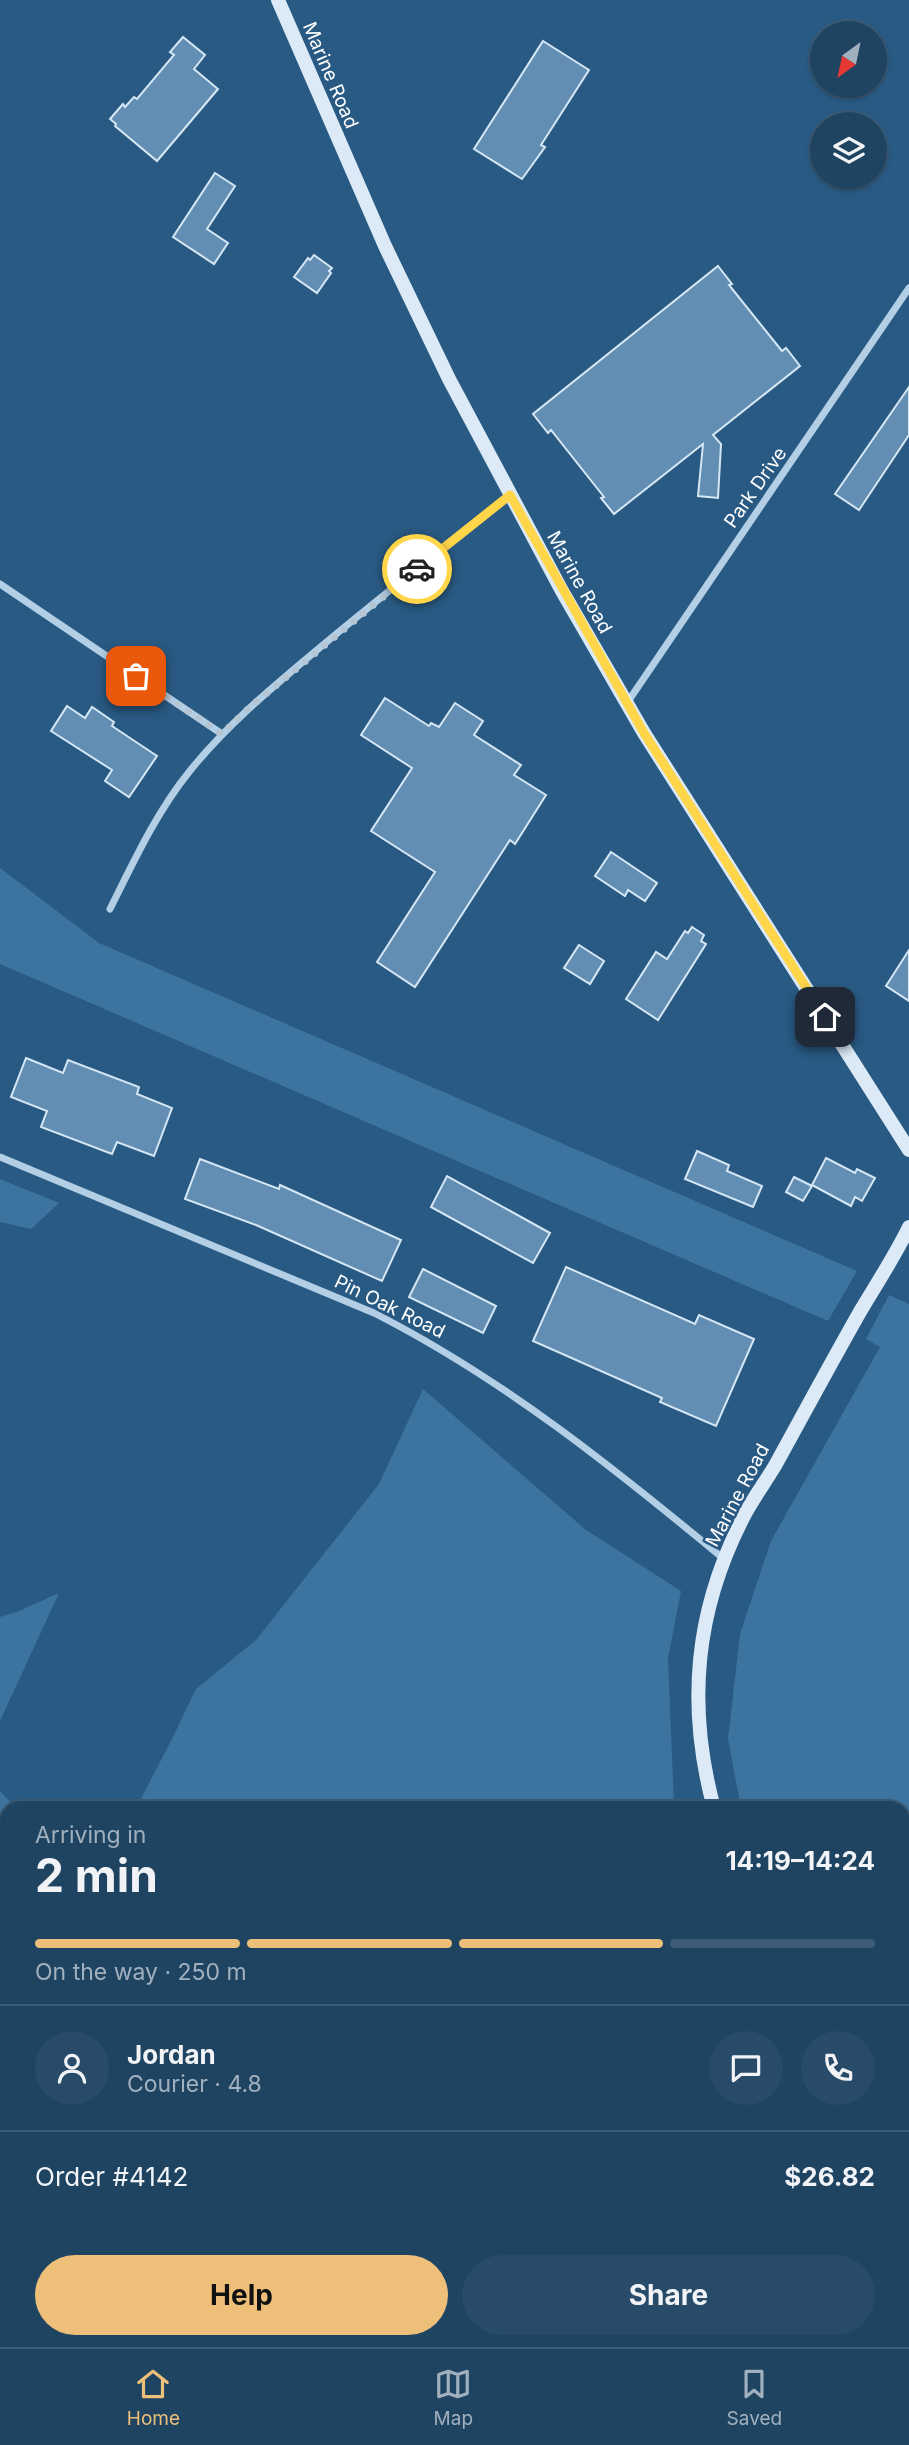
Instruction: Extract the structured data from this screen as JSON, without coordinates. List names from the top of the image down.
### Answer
{
  "streets": {
    "main road": ["Marine Road"],
    "street": ["Park Drive", "Pin Oak Road"]
  },
  "crossings": [
    ["Marine Road", "Park Drive"],
    ["Marine Road", "Pin Oak Road"]
  ],
  "north": "bottom left",
  "page": {
    "heading": ["2 min", "Arriving in", "14:19–14:24"],
    "panel": [
      "Jordan",
      "Courier · 4.8",
      "Order #4142",
      "$26.82"
    ],
    "bar": "On the way · 250 m",
    "buttons": ["Help", "Share"],
    "tabs": ["Home", "Map", "Saved"]
  }
}
